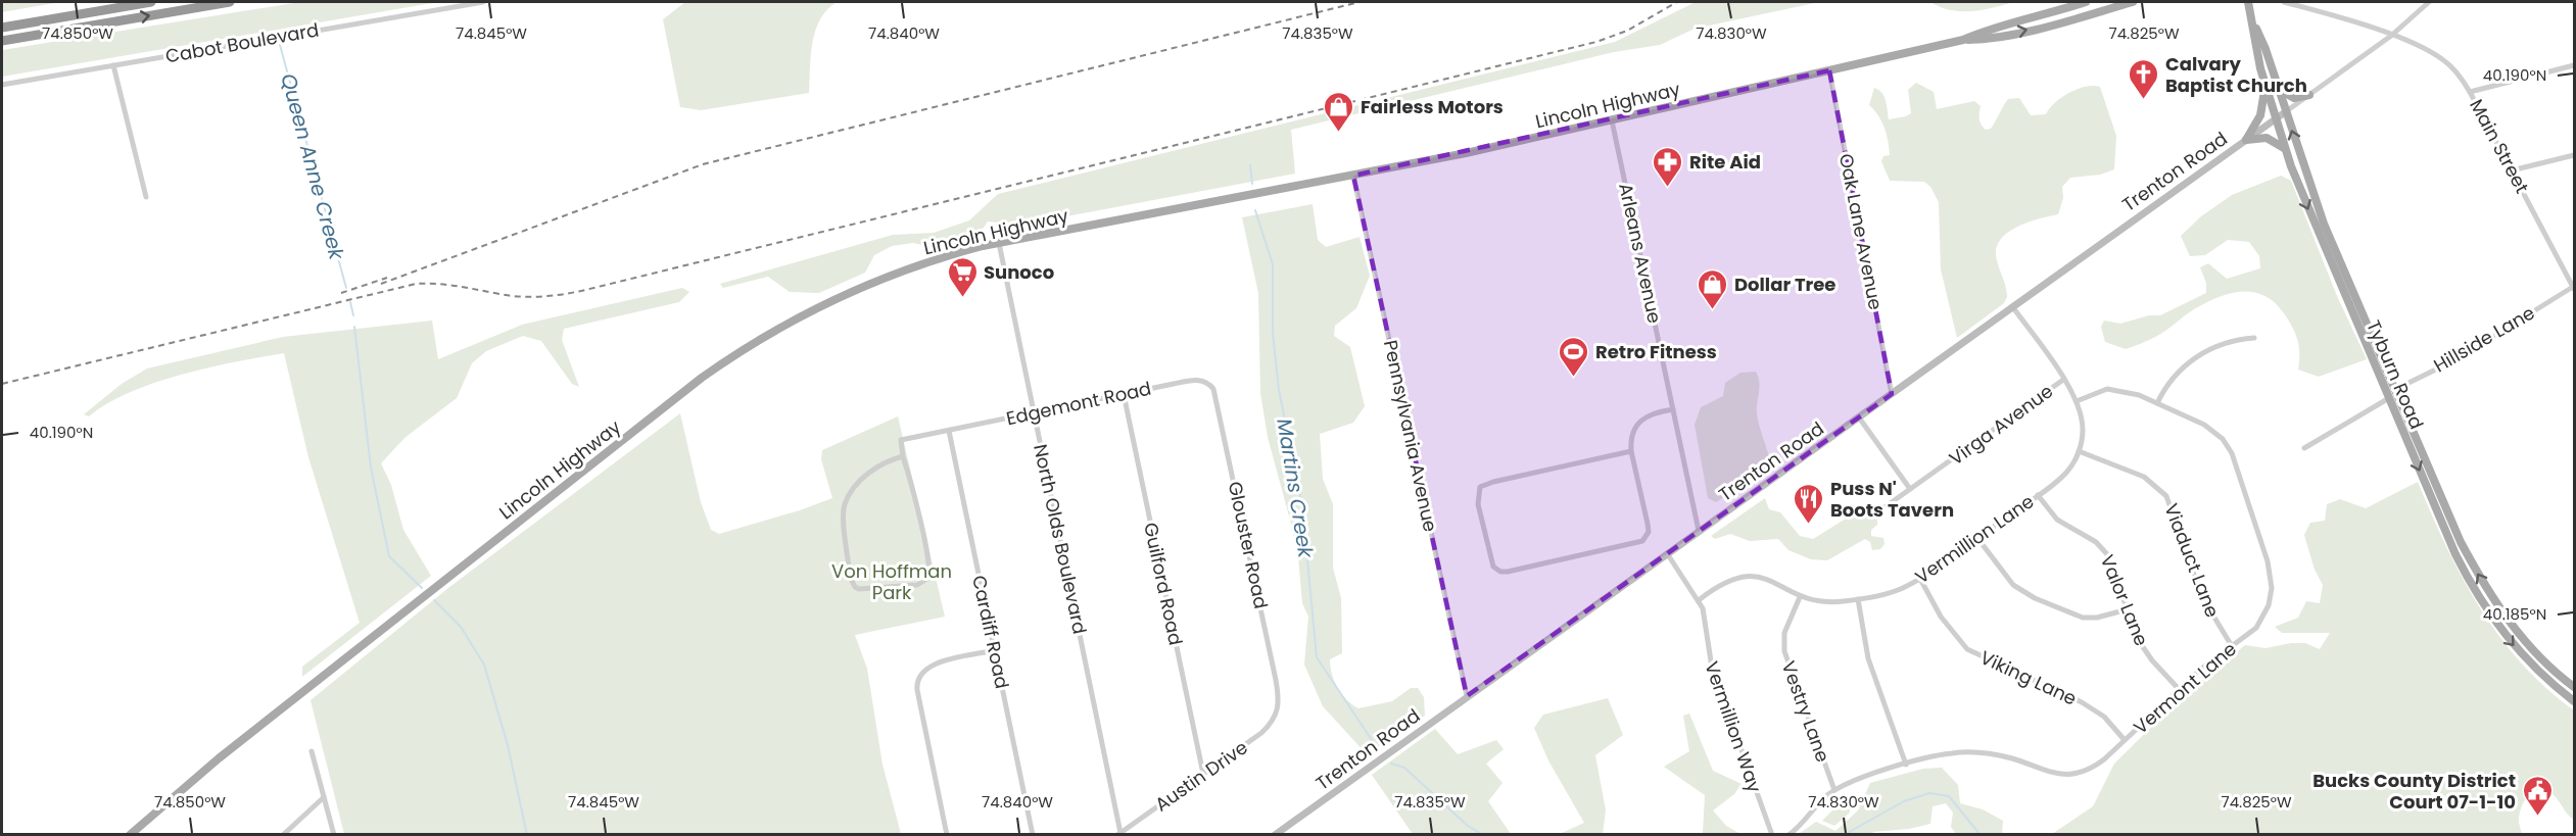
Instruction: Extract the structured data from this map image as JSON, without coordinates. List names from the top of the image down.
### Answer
{
  "streets": {
    "main road": ["Lincoln Highway", "Trenton Road", "Tyburn Road"],
    "street": [
      "Cabot Boulevard",
      "Main Street",
      "Oak Lane Avenue",
      "Arleans Avenue",
      "Hillside Lane",
      "Edgemont Road",
      "Virga Avenue",
      "Pennsylvania Avenue",
      "North Olds Boulevard",
      "Vermillion Lane",
      "Glouster Road",
      "Viaduct Lane",
      "Guilford Road",
      "Valor Lane",
      "Cardiff Road",
      "Viking Lane",
      "Vermont Lane",
      "Vestry Lane",
      "Vermillion Way",
      "Austin Drive"
    ]
  },
  "crossings": [
    ["Lincoln Highway", "Oak Lane Avenue"],
    ["Lincoln Highway", "Arleans Avenue"],
    ["Lincoln Highway", "Pennsylvania Avenue"],
    ["Lincoln Highway", "North Olds Boulevard"],
    ["Main Street", "Hillside Lane"],
    ["Trenton Road", "Oak Lane Avenue"],
    ["Trenton Road", "Arleans Avenue"],
    ["Trenton Road", "Tyburn Road"],
    ["Trenton Road", "Pennsylvania Avenue"],
    ["Trenton Road", "Vermillion Way"],
    ["Hillside Lane", "Tyburn Road"],
    ["Edgemont Road", "North Olds Boulevard"],
    ["Edgemont Road", "Glouster Road"],
    ["Edgemont Road", "Guilford Road"],
    ["Edgemont Road", "Cardiff Road"],
    ["North Olds Boulevard", "Austin Drive"],
    ["Vermillion Lane", "Viaduct Lane"],
    ["Vermillion Lane", "Valor Lane"],
    ["Vermillion Lane", "Viking Lane"],
    ["Vermillion Lane", "Vestry Lane"],
    ["Vermillion Lane", "Vermillion Way"],
    ["Glouster Road", "Austin Drive"],
    ["Viaduct Lane", "Vermont Lane"],
    ["Guilford Road", "Austin Drive"],
    ["Valor Lane", "Vermont Lane"],
    ["Viking Lane", "Vermont Lane"],
    ["Vermont Lane", "Vestry Lane"]
  ],
  "water": ["Queen Anne Creek", "Martins Creek"],
  "parks": ["Von Hoffman Park"],
  "places": {
    "church": ["Calvary Baptist Church"],
    "shop": ["Fairless Motors", "Dollar Tree"],
    "pharmacy": ["Rite Aid"],
    "supermarket": ["Sunoco"],
    "sports": ["Retro Fitness"],
    "restaurant": ["Puss N' Boots Tavern"],
    "public building": ["Bucks County District Court 07-1-10"]
  },
  "coordinates": [
    "74.850°W",
    "74.845°W",
    "74.840°W",
    "74.835°W",
    "74.830°W",
    "74.825°W",
    "40.190°N",
    "40.185°N"
  ]
}
